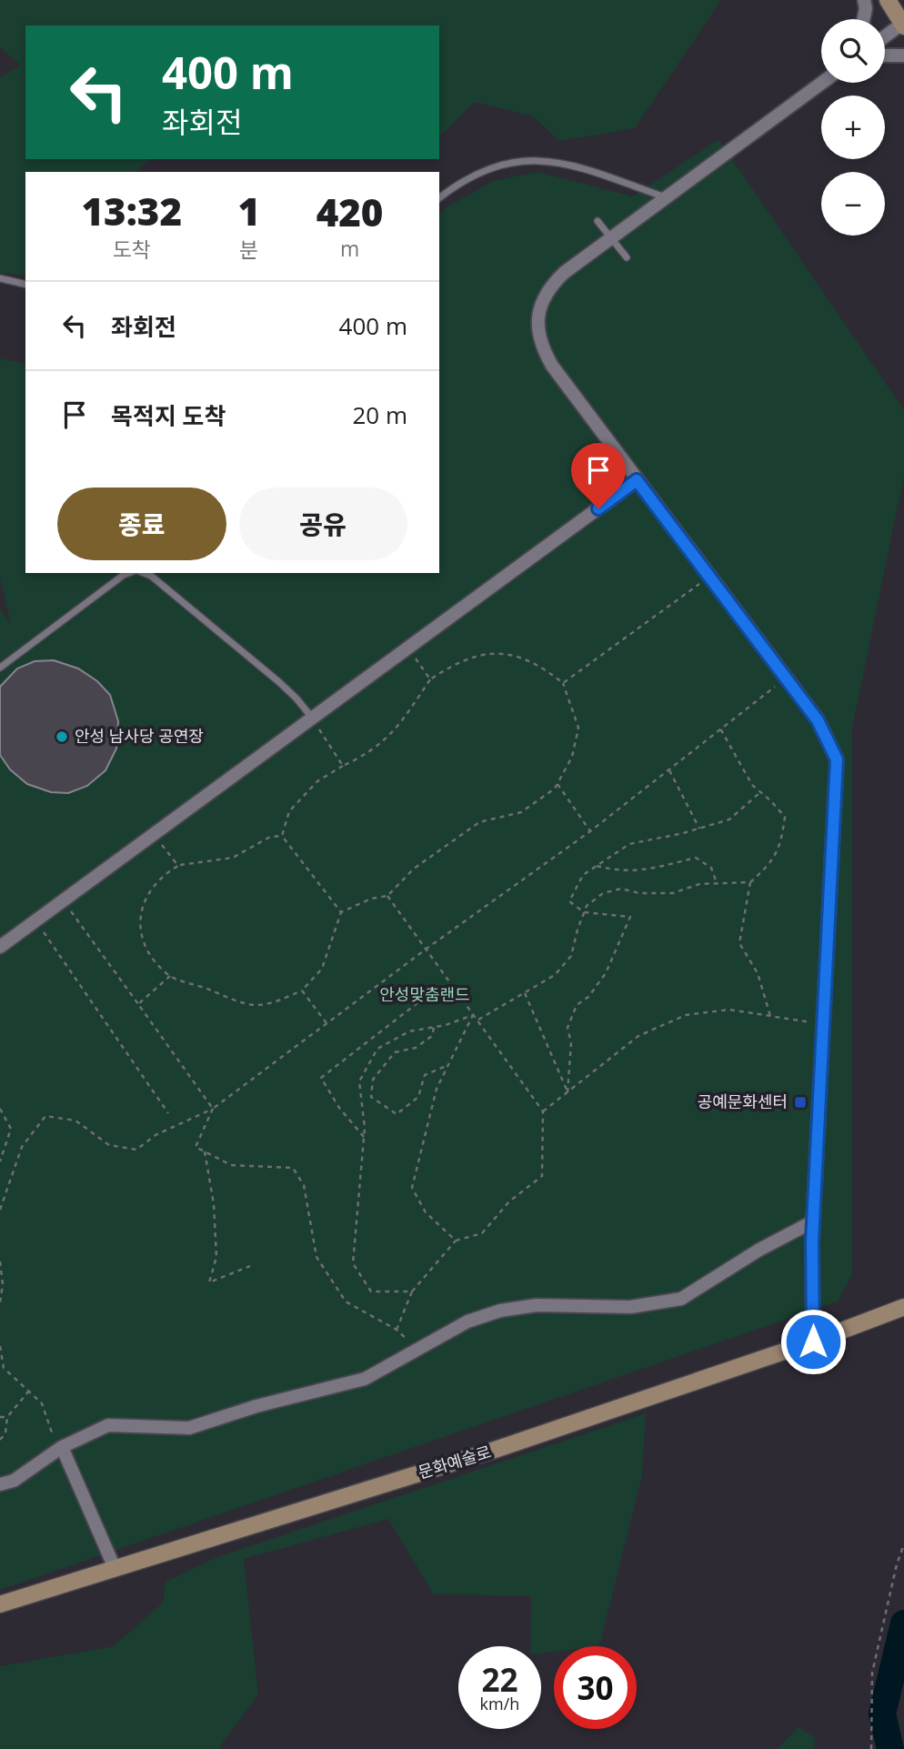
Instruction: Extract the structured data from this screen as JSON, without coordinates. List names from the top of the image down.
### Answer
{
  "streets": {
    "street": ["문화예술로"]
  },
  "parks": ["안성맞춤랜드"],
  "places": {
    "other": ["안성 남사당 공연장"],
    "transit": ["공예문화센터"]
  },
  "page": {
    "map_buttons": ["+", "−"],
    "turn": ["400 m", "좌회전"],
    "eta": [
      "13:32",
      "도착",
      "1",
      "분",
      "420",
      "m"
    ],
    "list": [
      {
        "name": "좌회전",
        "value": "400 m"
      },
      {
        "name": "목적지 도착",
        "value": "20 m"
      }
    ],
    "buttons": ["종료", "공유"],
    "speed": "22 km/h",
    "limit": "30"
  }
}
